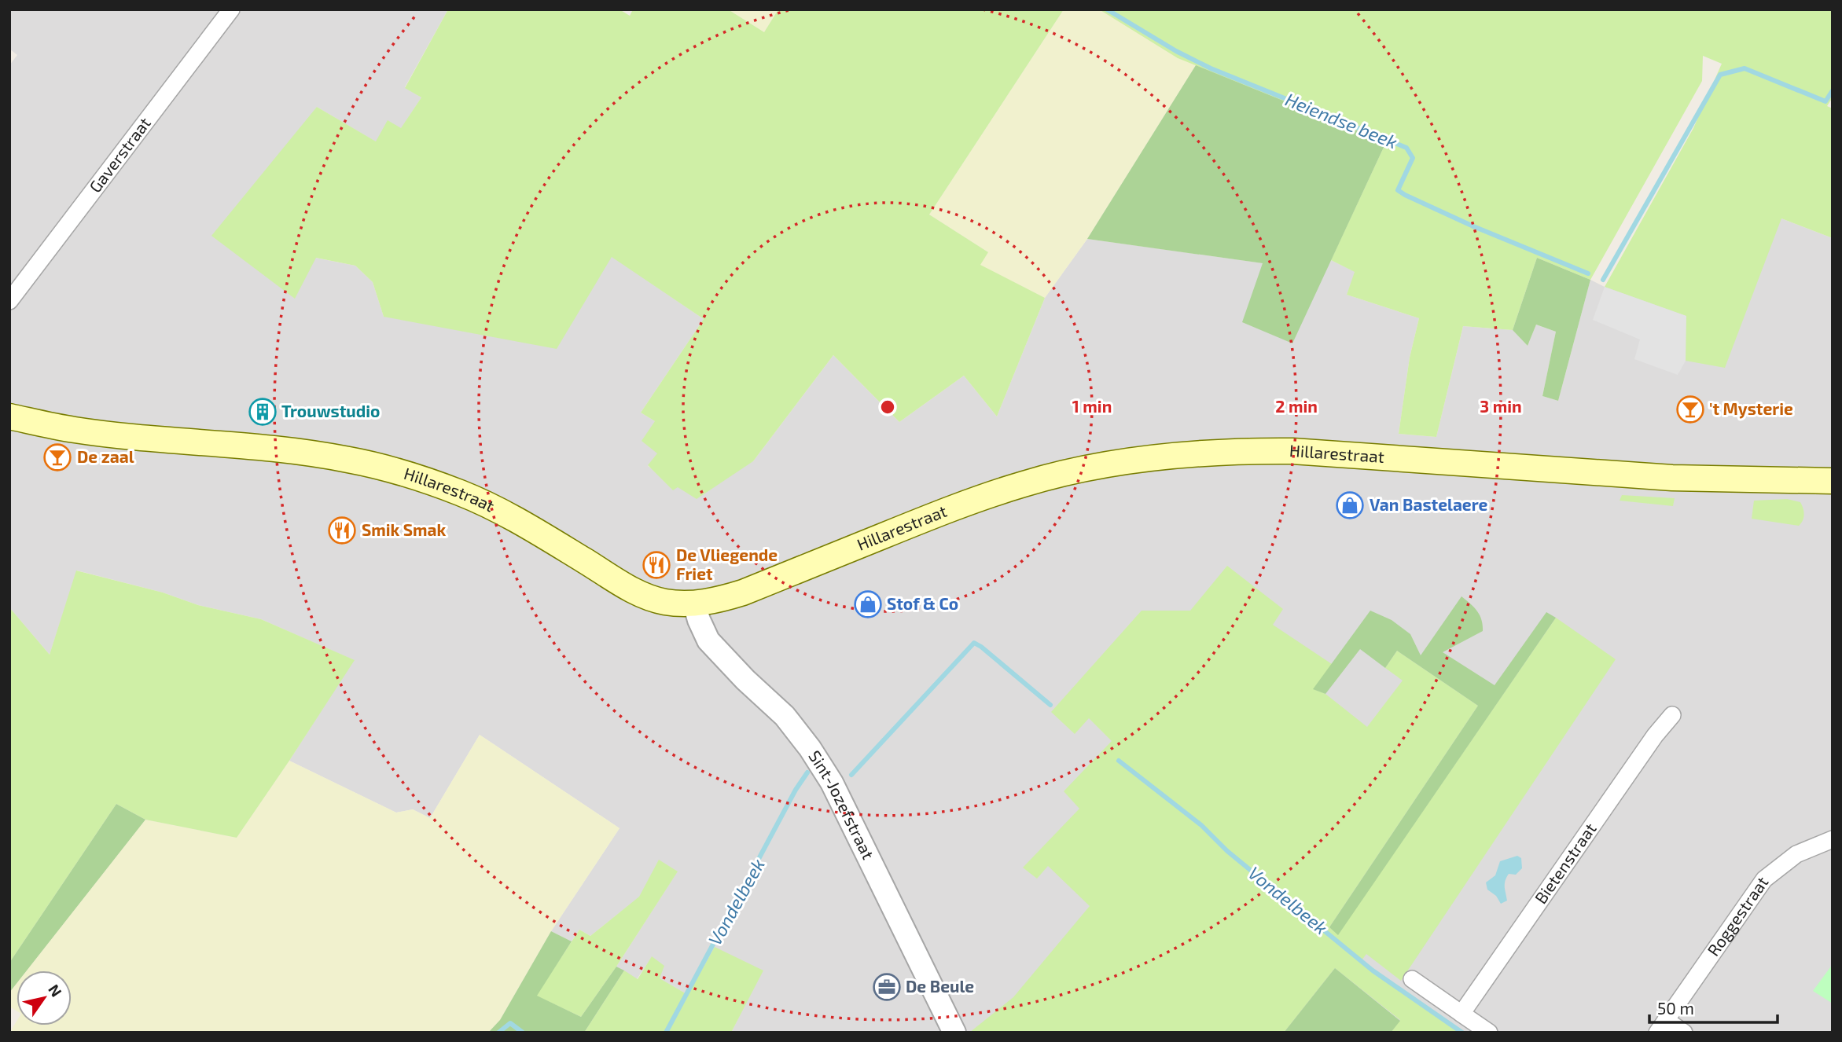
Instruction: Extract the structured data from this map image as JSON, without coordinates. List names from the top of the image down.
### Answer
{
  "streets": {
    "main road": ["Hillarestraat"],
    "street": [
      "Gaverstraat",
      "Sint-Jozefstraat",
      "Bietenstraat",
      "Roggestraat"
    ]
  },
  "crossings": [
    ["Hillarestraat", "Sint-Jozefstraat"]
  ],
  "water": ["Heiendse beek", "Vondelbeek"],
  "places": {
    "bar": ["'t Mysterie", "De zaal"],
    "building": ["Trouwstudio"],
    "shop": ["Van Bastelaere", "Stof & Co"],
    "restaurant": ["Smik Smak", "De Vliegende Friet"],
    "office": ["De Beule"]
  },
  "scale_bar": "50 m",
  "north": "top right",
  "rings": ["1 min", "2 min", "3 min"]
}
